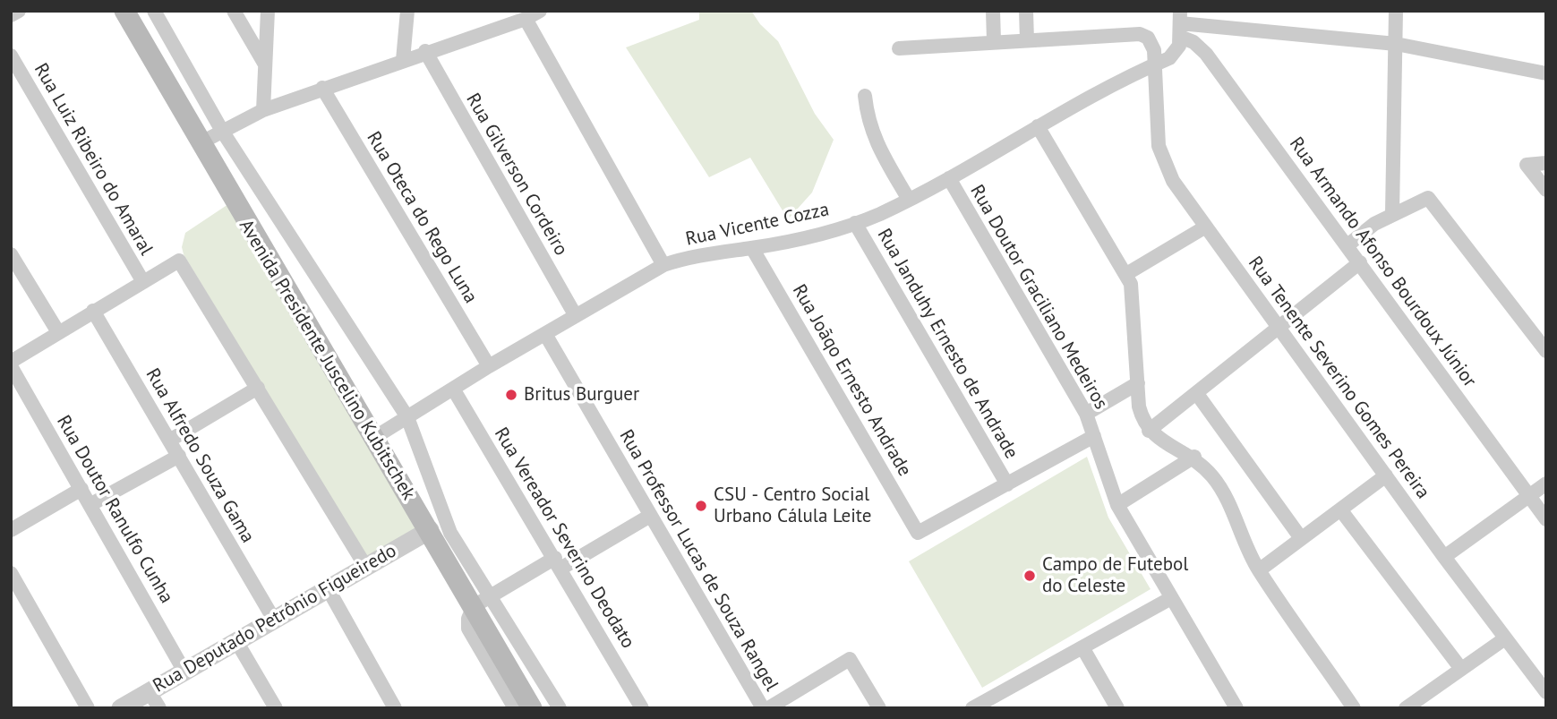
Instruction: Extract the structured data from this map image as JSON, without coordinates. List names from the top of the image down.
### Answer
{
  "streets": {
    "main road": ["Avenida Presidente Juscelino Kubitschek"],
    "street": [
      "Rua Luiz Ribeiro do Amaral",
      "Rua Gilverson Cordeiro",
      "Rua Oteca do Rego Luna",
      "Rua Vicente Cozza",
      "Rua Armando Afonso Bourdoux Júnior",
      "Rua Doutor Graciliano Medeiros",
      "Rua Janduhy Ernesto de Andrade",
      "Rua Tenente Severino Gomes Pereira",
      "Rua Joãqo Ernesto Andrade",
      "Rua Alfredo Souza Gama",
      "Rua Doutor Ranulfo Cunha",
      "Rua Vereador Severino Deodato",
      "Rua Professor Lucas de Souza Rangel",
      "Rua Deputado Petrônio Figueiredo"
    ]
  },
  "crossings": [
    ["Rua Gilverson Cordeiro", "Rua Vicente Cozza"],
    ["Rua Oteca do Rego Luna", "Rua Vicente Cozza"],
    ["Rua Vicente Cozza", "Rua Armando Afonso Bourdoux Júnior"],
    ["Rua Vicente Cozza", "Rua Doutor Graciliano Medeiros"],
    ["Rua Vicente Cozza", "Rua Janduhy Ernesto de Andrade"],
    ["Rua Vicente Cozza", "Avenida Presidente Juscelino Kubitschek"],
    ["Rua Vicente Cozza", "Rua Tenente Severino Gomes Pereira"],
    ["Rua Vicente Cozza", "Rua Joãqo Ernesto Andrade"],
    ["Rua Vicente Cozza", "Rua Vereador Severino Deodato"],
    ["Rua Vicente Cozza", "Rua Professor Lucas de Souza Rangel"],
    ["Rua Janduhy Ernesto de Andrade", "Rua Joãqo Ernesto Andrade"],
    ["Avenida Presidente Juscelino Kubitschek", "Rua Deputado Petrônio Figueiredo"],
    ["Rua Alfredo Souza Gama", "Rua Deputado Petrônio Figueiredo"],
    ["Rua Doutor Ranulfo Cunha", "Rua Deputado Petrônio Figueiredo"]
  ],
  "places": ["Britus Burguer", "CSU - Centro Social Urbano Cálula Leite", "Campo de Futebol do Celeste"]
}
